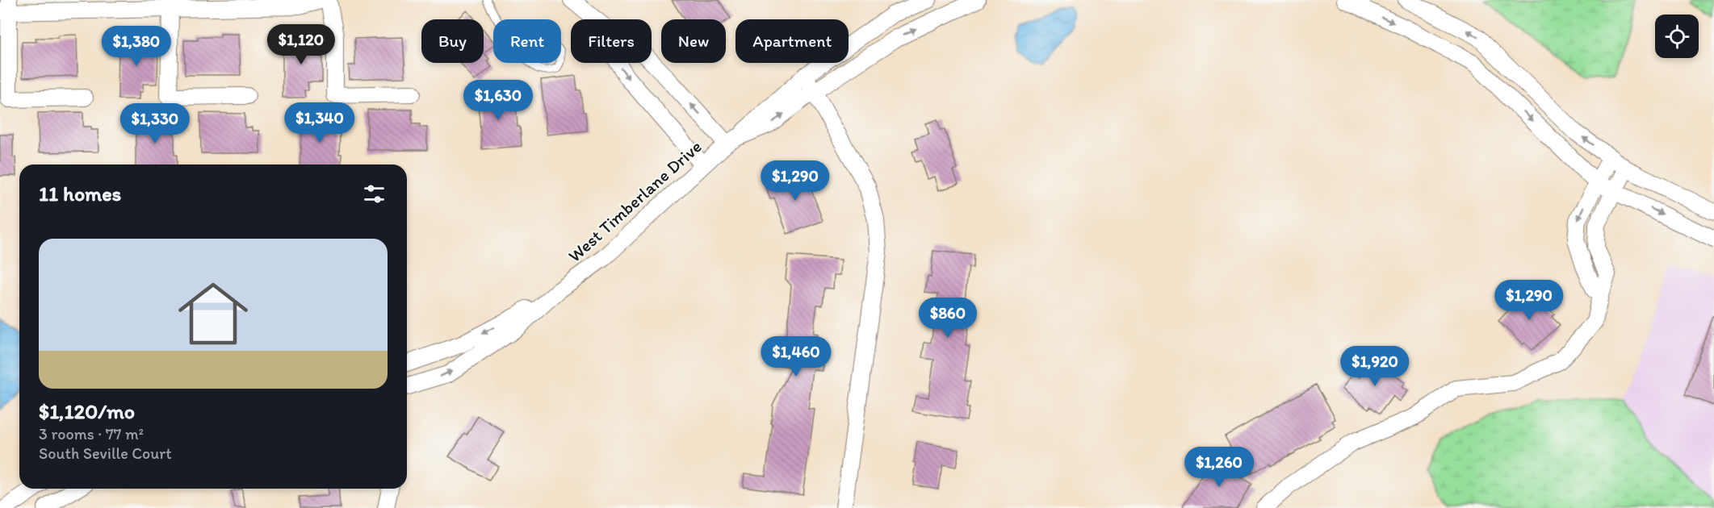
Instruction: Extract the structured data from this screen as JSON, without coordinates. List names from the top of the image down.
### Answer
{
  "streets": {
    "street": ["West Timberlane Drive"]
  },
  "page": {
    "chip": [
      "Buy",
      "Rent",
      "Filters",
      "New",
      "Apartment"
    ],
    "price": [
      "$1,120",
      "$1,380",
      "$1,630",
      "$1,340",
      "$1,330",
      "$1,290",
      "$1,290",
      "$860",
      "$1,460",
      "$1,920",
      "$1,260"
    ],
    "heading": "11 homes",
    "list": [
      {
        "name": "$1,120/mo",
        "note": "3 rooms · 77 m² · South Seville Court"
      }
    ]
  }
}
